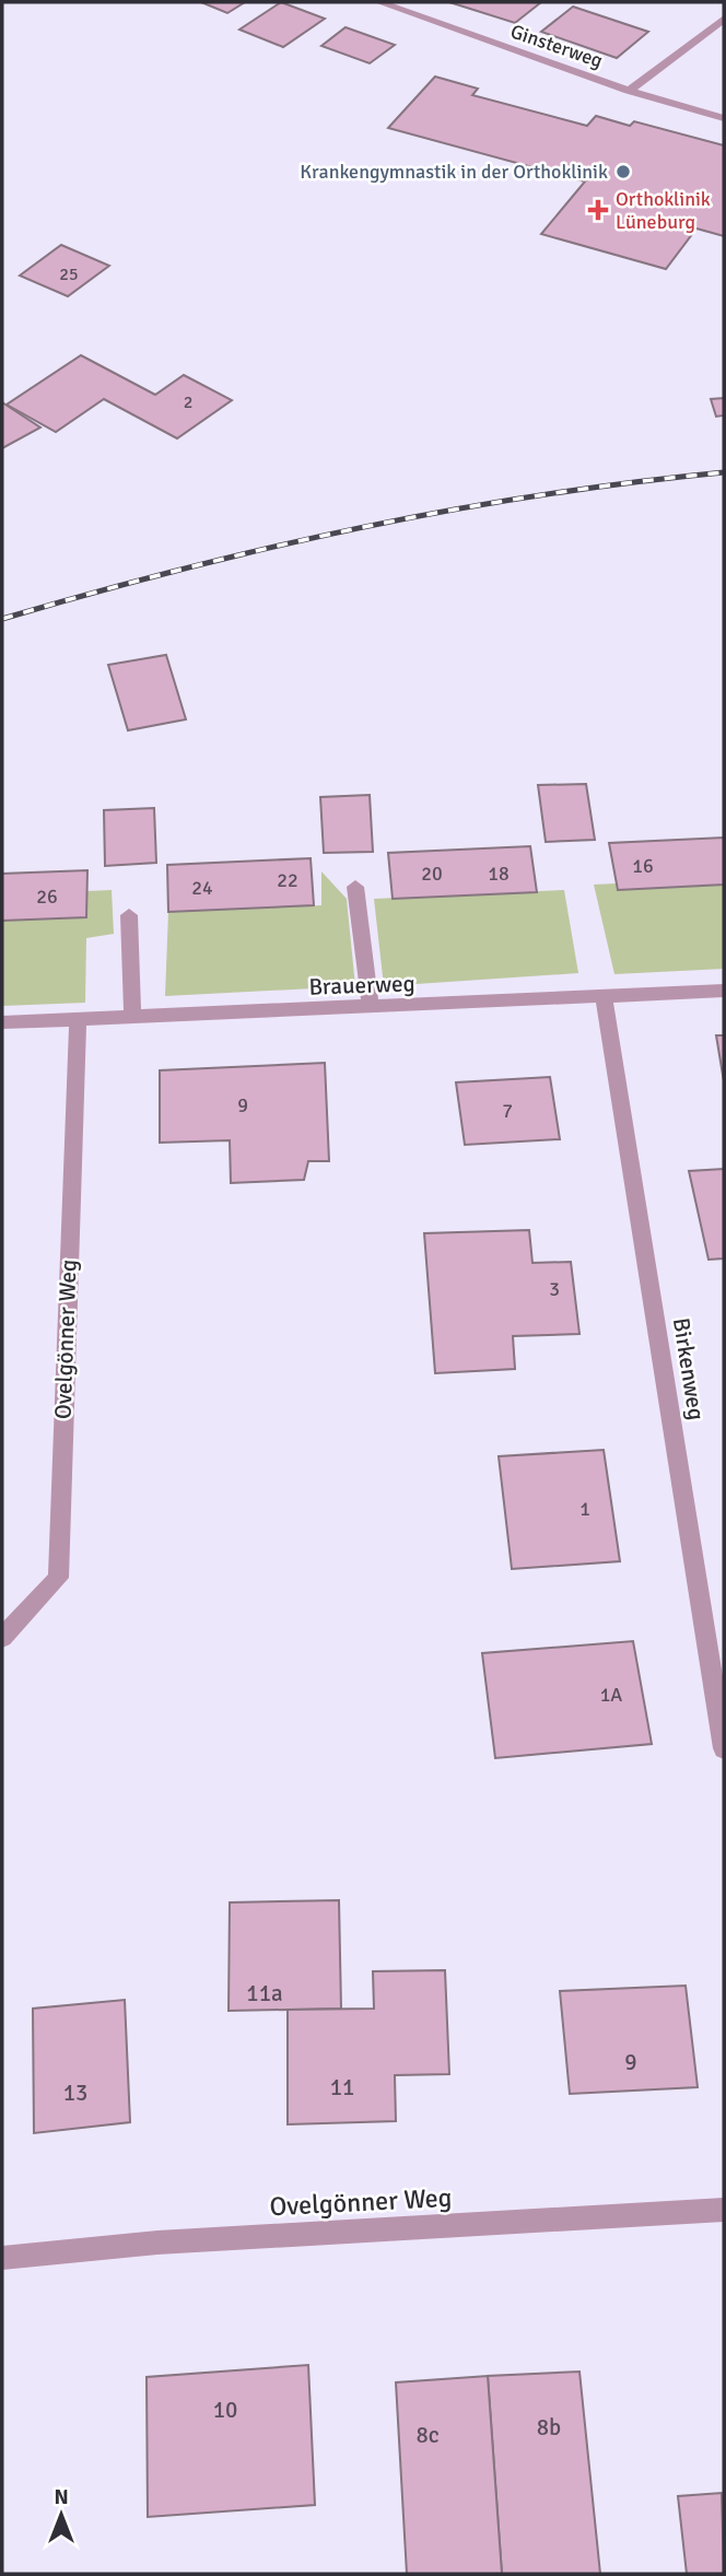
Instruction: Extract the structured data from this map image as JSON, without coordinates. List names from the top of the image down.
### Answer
{
  "streets": {
    "street": [
      "Ginsterweg",
      "Brauerweg",
      "Ovelgönner Weg",
      "Birkenweg"
    ]
  },
  "crossings": [
    ["Brauerweg", "Ovelgönner Weg"],
    ["Brauerweg", "Birkenweg"]
  ],
  "places": {
    "other": ["Krankengymnastik in der Orthoklinik"],
    "health": ["Orthoklinik Lüneburg"]
  },
  "house_numbers": [
    "25",
    "2",
    "16",
    "20",
    "18",
    "22",
    "24",
    "26",
    "9",
    "7",
    "3",
    "1",
    "1A",
    "11a",
    "9",
    "11",
    "13",
    "10",
    "8b",
    "8c"
  ],
  "north": "top"
}
